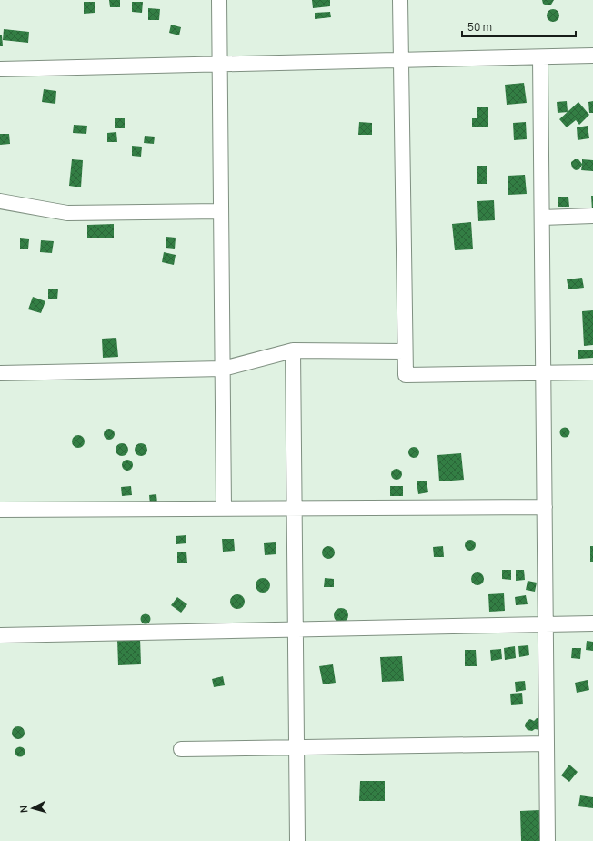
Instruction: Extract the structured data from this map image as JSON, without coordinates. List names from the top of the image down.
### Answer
{
  "scale_bar": "50 m",
  "north": "left"
}
